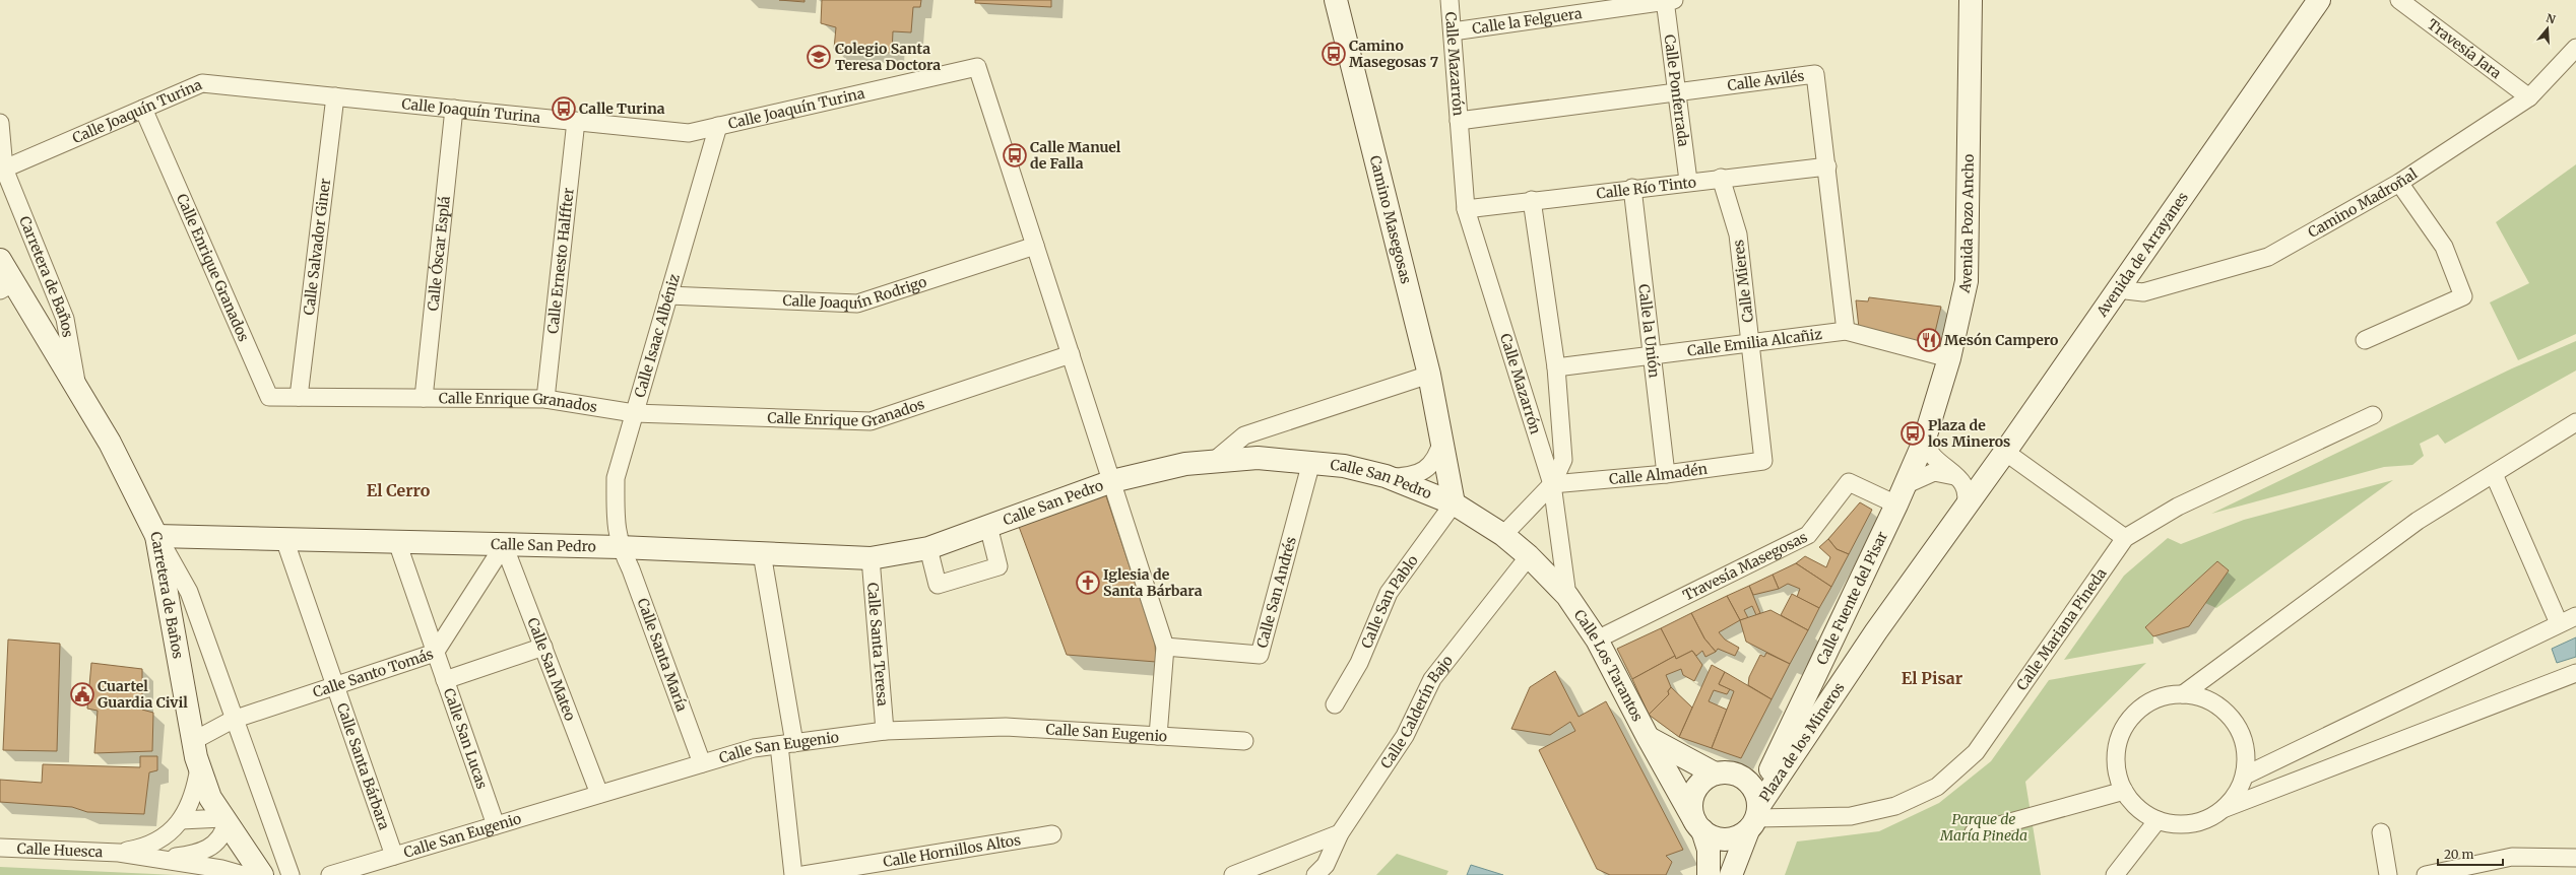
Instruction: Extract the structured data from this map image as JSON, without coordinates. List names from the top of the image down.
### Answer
{
  "streets": {
    "street": [
      "Calle la Felguera",
      "Travesía Jara",
      "Calle Mazarrón",
      "Calle Avilés",
      "Calle Ponferrada",
      "Calle Joaquín Turina",
      "Calle Río Tinto",
      "Camino Madroñal",
      "Camino Masegosas",
      "Avenida Pozo Ancho",
      "Calle Salvador Giner",
      "Calle Óscar Esplá",
      "Avenida de Arrayanes",
      "Calle Ernesto Halffter",
      "Calle Enrique Granados",
      "Carretera de Baños",
      "Calle Mieres",
      "Calle Joaquín Rodrigo",
      "Calle la Unión",
      "Calle Isaac Albéniz",
      "Calle Emilia Alcañiz",
      "Calle Almadén",
      "Calle San Pedro",
      "Travesía Masegosas",
      "Calle San Andrés",
      "Calle Fuente del Pisar",
      "Calle San Pablo",
      "Calle Mariana Pineda",
      "Calle Santa Teresa",
      "Calle Santa María",
      "Calle Los Tarantos",
      "Calle San Mateo",
      "Calle Santo Tomás",
      "Calle Calderín Bajo",
      "Calle San Eugenio",
      "Calle San Lucas",
      "Plaza de los Mineros",
      "Calle Santa Bárbara",
      "Calle Huesca",
      "Calle Hornillos Altos"
    ]
  },
  "crossings": [
    ["Calle la Felguera", "Calle Mazarrón"],
    ["Calle la Felguera", "Calle Ponferrada"],
    ["Travesía Jara", "Camino Madroñal"],
    ["Calle Mazarrón", "Calle Avilés"],
    ["Calle Mazarrón", "Calle Río Tinto"],
    ["Calle Mazarrón", "Calle Emilia Alcañiz"],
    ["Calle Mazarrón", "Calle Almadén"],
    ["Calle Mazarrón", "Calle Los Tarantos"],
    ["Calle Avilés", "Calle Ponferrada"],
    ["Calle Avilés", "Calle Río Tinto"],
    ["Calle Avilés", "Calle Emilia Alcañiz"],
    ["Calle Ponferrada", "Calle Río Tinto"],
    ["Calle Joaquín Turina", "Calle Salvador Giner"],
    ["Calle Joaquín Turina", "Calle Óscar Esplá"],
    ["Calle Joaquín Turina", "Calle Ernesto Halffter"],
    ["Calle Joaquín Turina", "Calle Enrique Granados"],
    ["Calle Joaquín Turina", "Carretera de Baños"],
    ["Calle Joaquín Turina", "Calle Joaquín Rodrigo"],
    ["Calle Joaquín Turina", "Calle Isaac Albéniz"],
    ["Calle Río Tinto", "Calle Mieres"],
    ["Calle Río Tinto", "Calle la Unión"],
    ["Camino Madroñal", "Avenida de Arrayanes"],
    ["Camino Masegosas", "Calle San Pedro"],
    ["Camino Masegosas", "Calle San Pablo"],
    ["Avenida Pozo Ancho", "Calle Emilia Alcañiz"],
    ["Avenida Pozo Ancho", "Calle Fuente del Pisar"],
    ["Avenida Pozo Ancho", "Plaza de los Mineros"],
    ["Calle Salvador Giner", "Calle Enrique Granados"],
    ["Calle Óscar Esplá", "Calle Enrique Granados"],
    ["Avenida de Arrayanes", "Plaza de los Mineros"],
    ["Calle Ernesto Halffter", "Calle Enrique Granados"],
    ["Calle Enrique Granados", "Calle Isaac Albéniz"],
    ["Carretera de Baños", "Calle San Pedro"],
    ["Carretera de Baños", "Calle Santo Tomás"],
    ["Carretera de Baños", "Calle Huesca"],
    ["Calle Mieres", "Calle Emilia Alcañiz"],
    ["Calle Mieres", "Calle Almadén"],
    ["Calle Joaquín Rodrigo", "Calle Isaac Albéniz"],
    ["Calle la Unión", "Calle Emilia Alcañiz"],
    ["Calle la Unión", "Calle Almadén"],
    ["Calle Isaac Albéniz", "Calle San Pedro"],
    ["Calle Isaac Albéniz", "Calle Santa María"],
    ["Calle Almadén", "Calle Los Tarantos"],
    ["Calle San Pedro", "Calle San Andrés"],
    ["Calle San Pedro", "Calle San Pablo"],
    ["Calle San Pedro", "Calle Santa Teresa"],
    ["Calle San Pedro", "Calle Santa María"],
    ["Calle San Pedro", "Calle Los Tarantos"],
    ["Calle San Pedro", "Calle San Mateo"],
    ["Calle San Pedro", "Calle Santo Tomás"],
    ["Calle San Pedro", "Calle Calderín Bajo"],
    ["Calle San Pedro", "Calle San Lucas"],
    ["Calle San Pedro", "Calle Santa Bárbara"],
    ["Travesía Masegosas", "Calle Fuente del Pisar"],
    ["Travesía Masegosas", "Calle Los Tarantos"],
    ["Calle Fuente del Pisar", "Calle Mariana Pineda"],
    ["Calle Fuente del Pisar", "Calle Los Tarantos"],
    ["Calle Fuente del Pisar", "Plaza de los Mineros"],
    ["Calle Mariana Pineda", "Calle Los Tarantos"],
    ["Calle Mariana Pineda", "Plaza de los Mineros"],
    ["Calle Santa Teresa", "Calle San Eugenio"],
    ["Calle Santa María", "Calle San Eugenio"],
    ["Calle Los Tarantos", "Calle Calderín Bajo"],
    ["Calle Los Tarantos", "Plaza de los Mineros"],
    ["Calle San Mateo", "Calle Santo Tomás"],
    ["Calle San Mateo", "Calle San Eugenio"],
    ["Calle Santo Tomás", "Calle San Lucas"],
    ["Calle Santo Tomás", "Calle Santa Bárbara"],
    ["Calle San Eugenio", "Calle San Lucas"],
    ["Calle San Eugenio", "Calle Santa Bárbara"]
  ],
  "districts": ["El Cerro", "El Pisar"],
  "parks": ["Parque de María Pineda"],
  "places": {
    "bus stop": [
      "Camino Masegosas 7",
      "Calle Turina",
      "Calle Manuel de Falla",
      "Plaza de los Mineros"
    ],
    "school or university": ["Colegio Santa Teresa Doctora"],
    "restaurant": ["Mesón Campero"],
    "church": ["Iglesia de Santa Bárbara"],
    "public building": ["Cuartel Guardia Civil"]
  },
  "scale_bar": "20 m",
  "north": "top"
}
